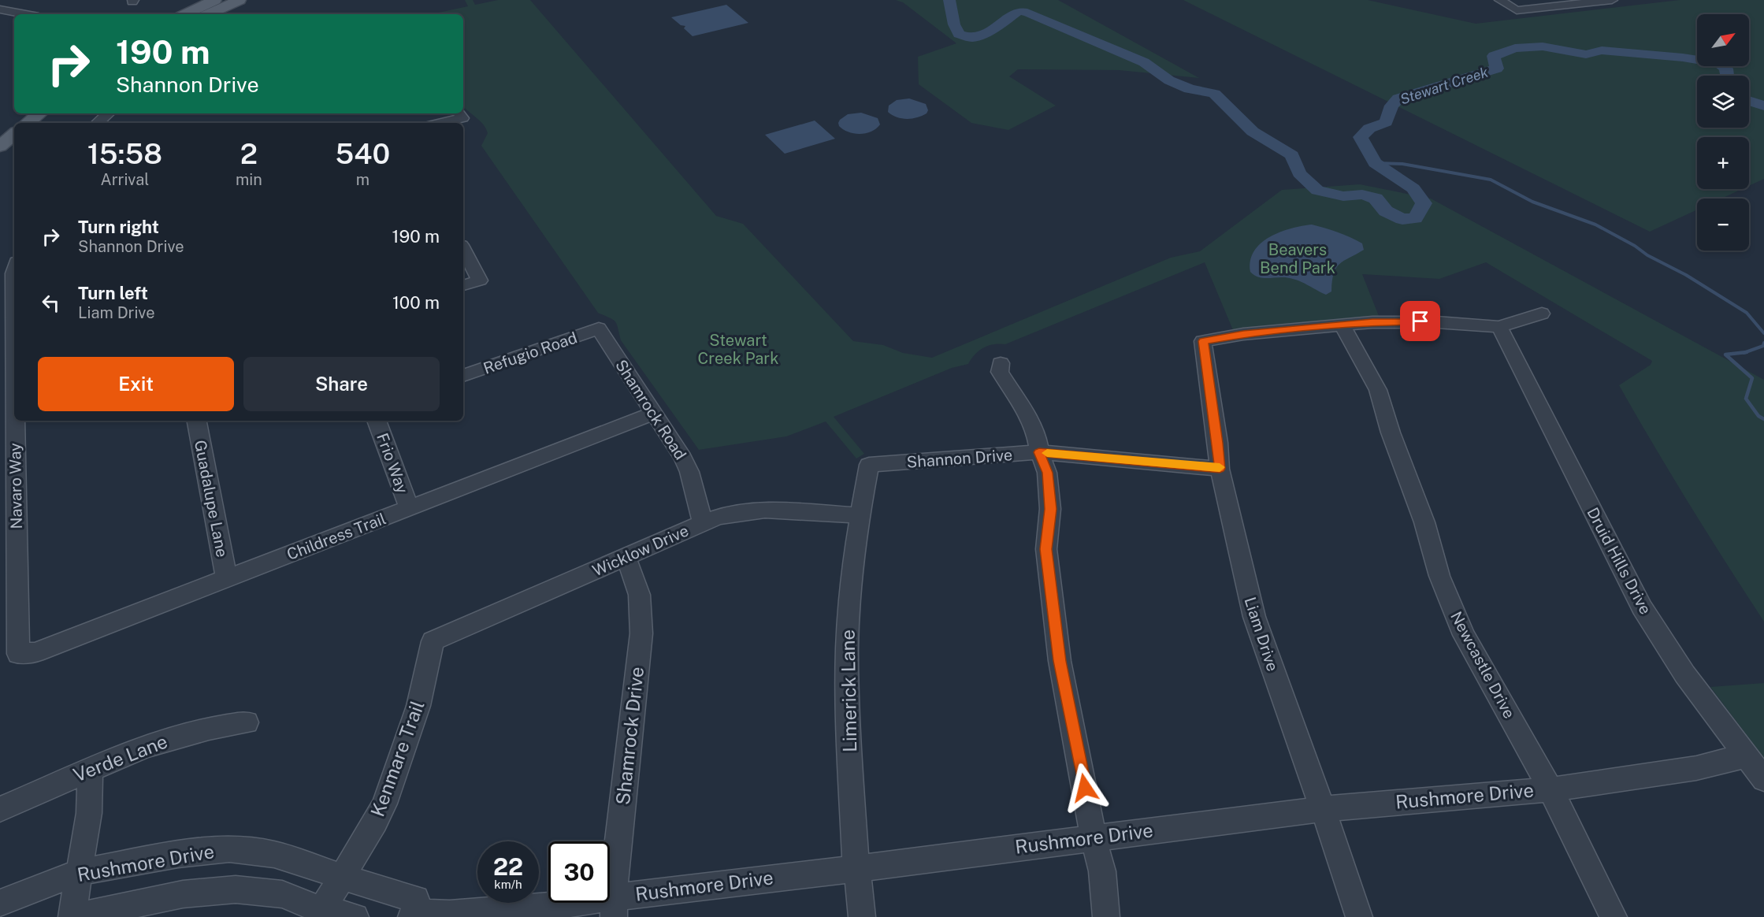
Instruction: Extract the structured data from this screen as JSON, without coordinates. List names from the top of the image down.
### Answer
{
  "streets": {
    "street": [
      "Refugio Road",
      "Shamrock Road",
      "Shannon Drive",
      "Frio Way",
      "Navaro Way",
      "Guadalupe Lane",
      "Childress Trail",
      "Wicklow Drive",
      "Druid Hills Drive",
      "Liam Drive",
      "Newcastle Drive",
      "Limerick Lane",
      "Shamrock Drive",
      "Verde Lane",
      "Kenmare Trail",
      "Rushmore Drive"
    ]
  },
  "crossings": [
    ["Refugio Road", "Shamrock Road"],
    ["Shamrock Road", "Childress Trail"],
    ["Shamrock Road", "Wicklow Drive"],
    ["Shannon Drive", "Liam Drive"],
    ["Shannon Drive", "Limerick Lane"],
    ["Frio Way", "Childress Trail"],
    ["Navaro Way", "Childress Trail"],
    ["Guadalupe Lane", "Childress Trail"],
    ["Wicklow Drive", "Limerick Lane"],
    ["Wicklow Drive", "Shamrock Drive"],
    ["Wicklow Drive", "Kenmare Trail"],
    ["Druid Hills Drive", "Rushmore Drive"],
    ["Liam Drive", "Newcastle Drive"],
    ["Liam Drive", "Rushmore Drive"],
    ["Newcastle Drive", "Rushmore Drive"],
    ["Limerick Lane", "Rushmore Drive"],
    ["Shamrock Drive", "Rushmore Drive"],
    ["Kenmare Trail", "Rushmore Drive"]
  ],
  "water": ["Stewart Creek"],
  "parks": ["Beavers Bend Park", "Stewart Creek Park"],
  "north": "top right",
  "page": {
    "map_buttons": ["+", "−"],
    "turn": ["190 m", "Shannon Drive"],
    "eta": [
      "15:58",
      "Arrival",
      "2",
      "min",
      "540",
      "m"
    ],
    "list": [
      {
        "name": "Turn right",
        "note": "Shannon Drive",
        "value": "190 m"
      },
      {
        "name": "Turn left",
        "note": "Liam Drive",
        "value": "100 m"
      }
    ],
    "buttons": ["Exit", "Share"],
    "speed": "22 km/h",
    "limit": "30"
  }
}
